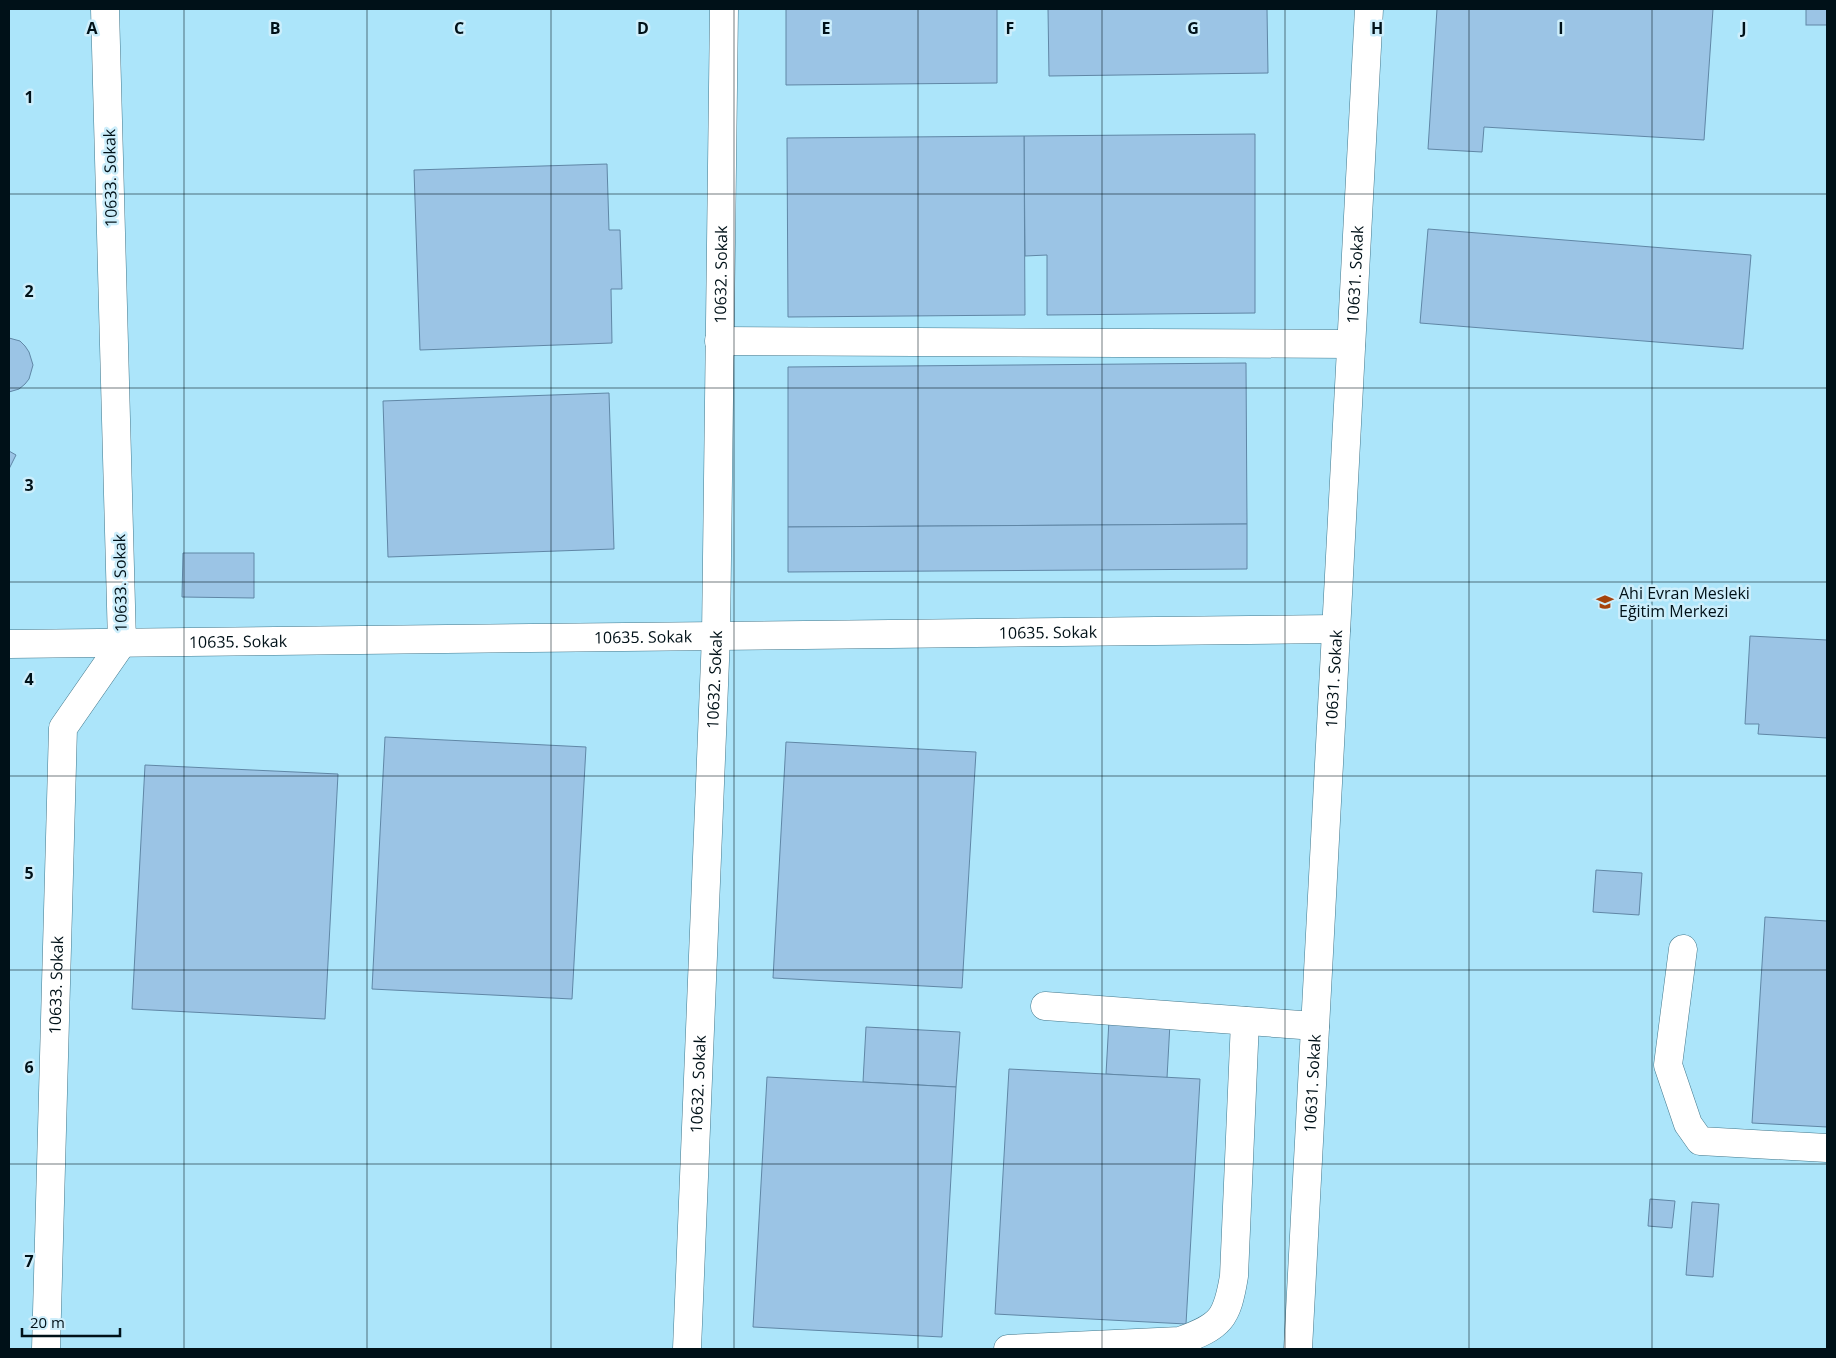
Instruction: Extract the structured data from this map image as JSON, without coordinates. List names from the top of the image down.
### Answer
{
  "streets": {
    "street": [
      "10633. Sokak",
      "10632. Sokak",
      "10631. Sokak",
      "10635. Sokak"
    ]
  },
  "crossings": [
    ["10633. Sokak", "10635. Sokak"],
    ["10632. Sokak", "10635. Sokak"],
    ["10631. Sokak", "10635. Sokak"]
  ],
  "places": {
    "school or university": ["Ahi Evran Mesleki Eğitim Merkezi"]
  },
  "scale_bar": "20 m",
  "grid": {
    "columns": [
      "A",
      "B",
      "C",
      "D",
      "E",
      "F",
      "G",
      "H",
      "I",
      "J"
    ],
    "rows": [
      "1",
      "2",
      "3",
      "4",
      "5",
      "6",
      "7"
    ]
  }
}
